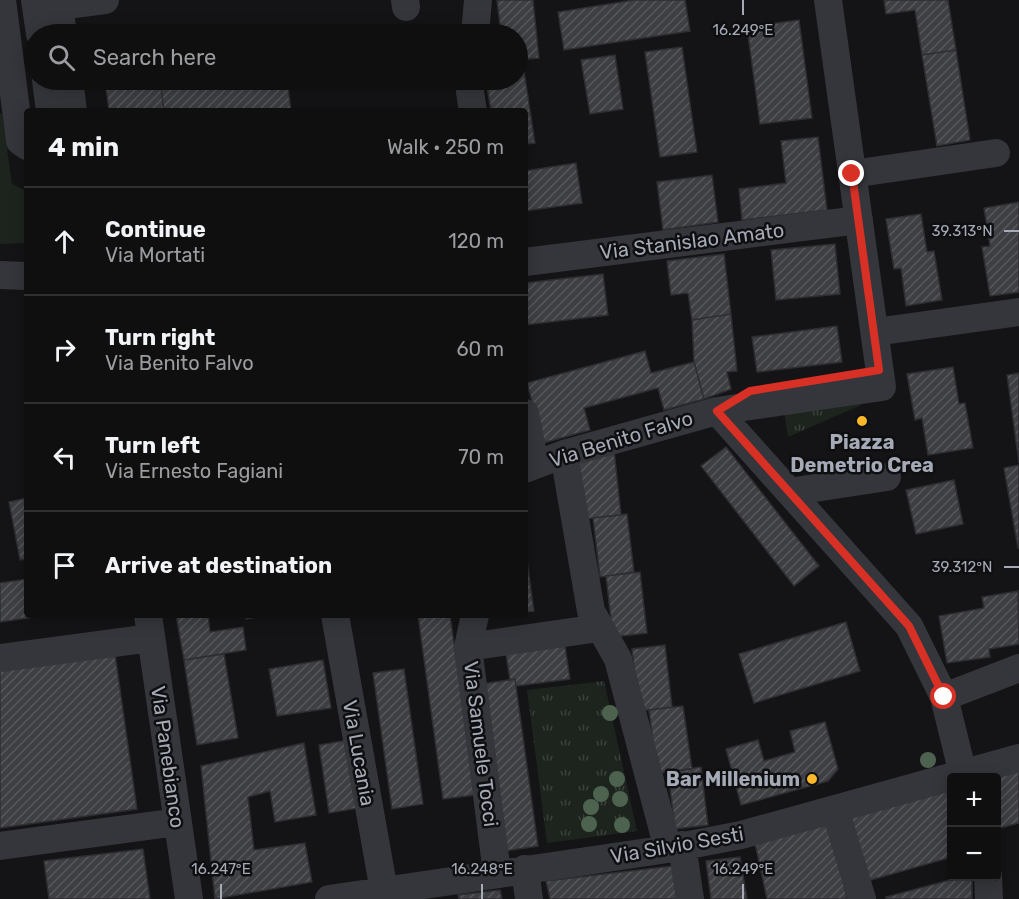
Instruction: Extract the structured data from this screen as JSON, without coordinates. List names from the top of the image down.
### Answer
{
  "streets": {
    "street": [
      "Via Stanislao Amato",
      "Via Benito Falvo",
      "Via Samuele Tocci",
      "Via Lucania",
      "Via Panebianco",
      "Via Silvio Sesti"
    ]
  },
  "crossings": [
    ["Via Samuele Tocci", "Via Silvio Sesti"],
    ["Via Lucania", "Via Silvio Sesti"]
  ],
  "places": ["Piazza Demetrio Crea", "Bar Millenium"],
  "page": {
    "search": "Search here",
    "heading": ["4 min", "Walk · 250 m"],
    "list": [
      ["Continue", "Via Mortati", "120 m"],
      ["Turn right", "Via Benito Falvo", "60 m"],
      ["Turn left", "Via Ernesto Fagiani", "70 m"],
      "Arrive at destination"
    ],
    "map_buttons": ["+", "−"]
  },
  "coordinates": [
    "16.249°E",
    "39.313°N",
    "39.312°N",
    "16.247°E",
    "16.248°E"
  ]
}
